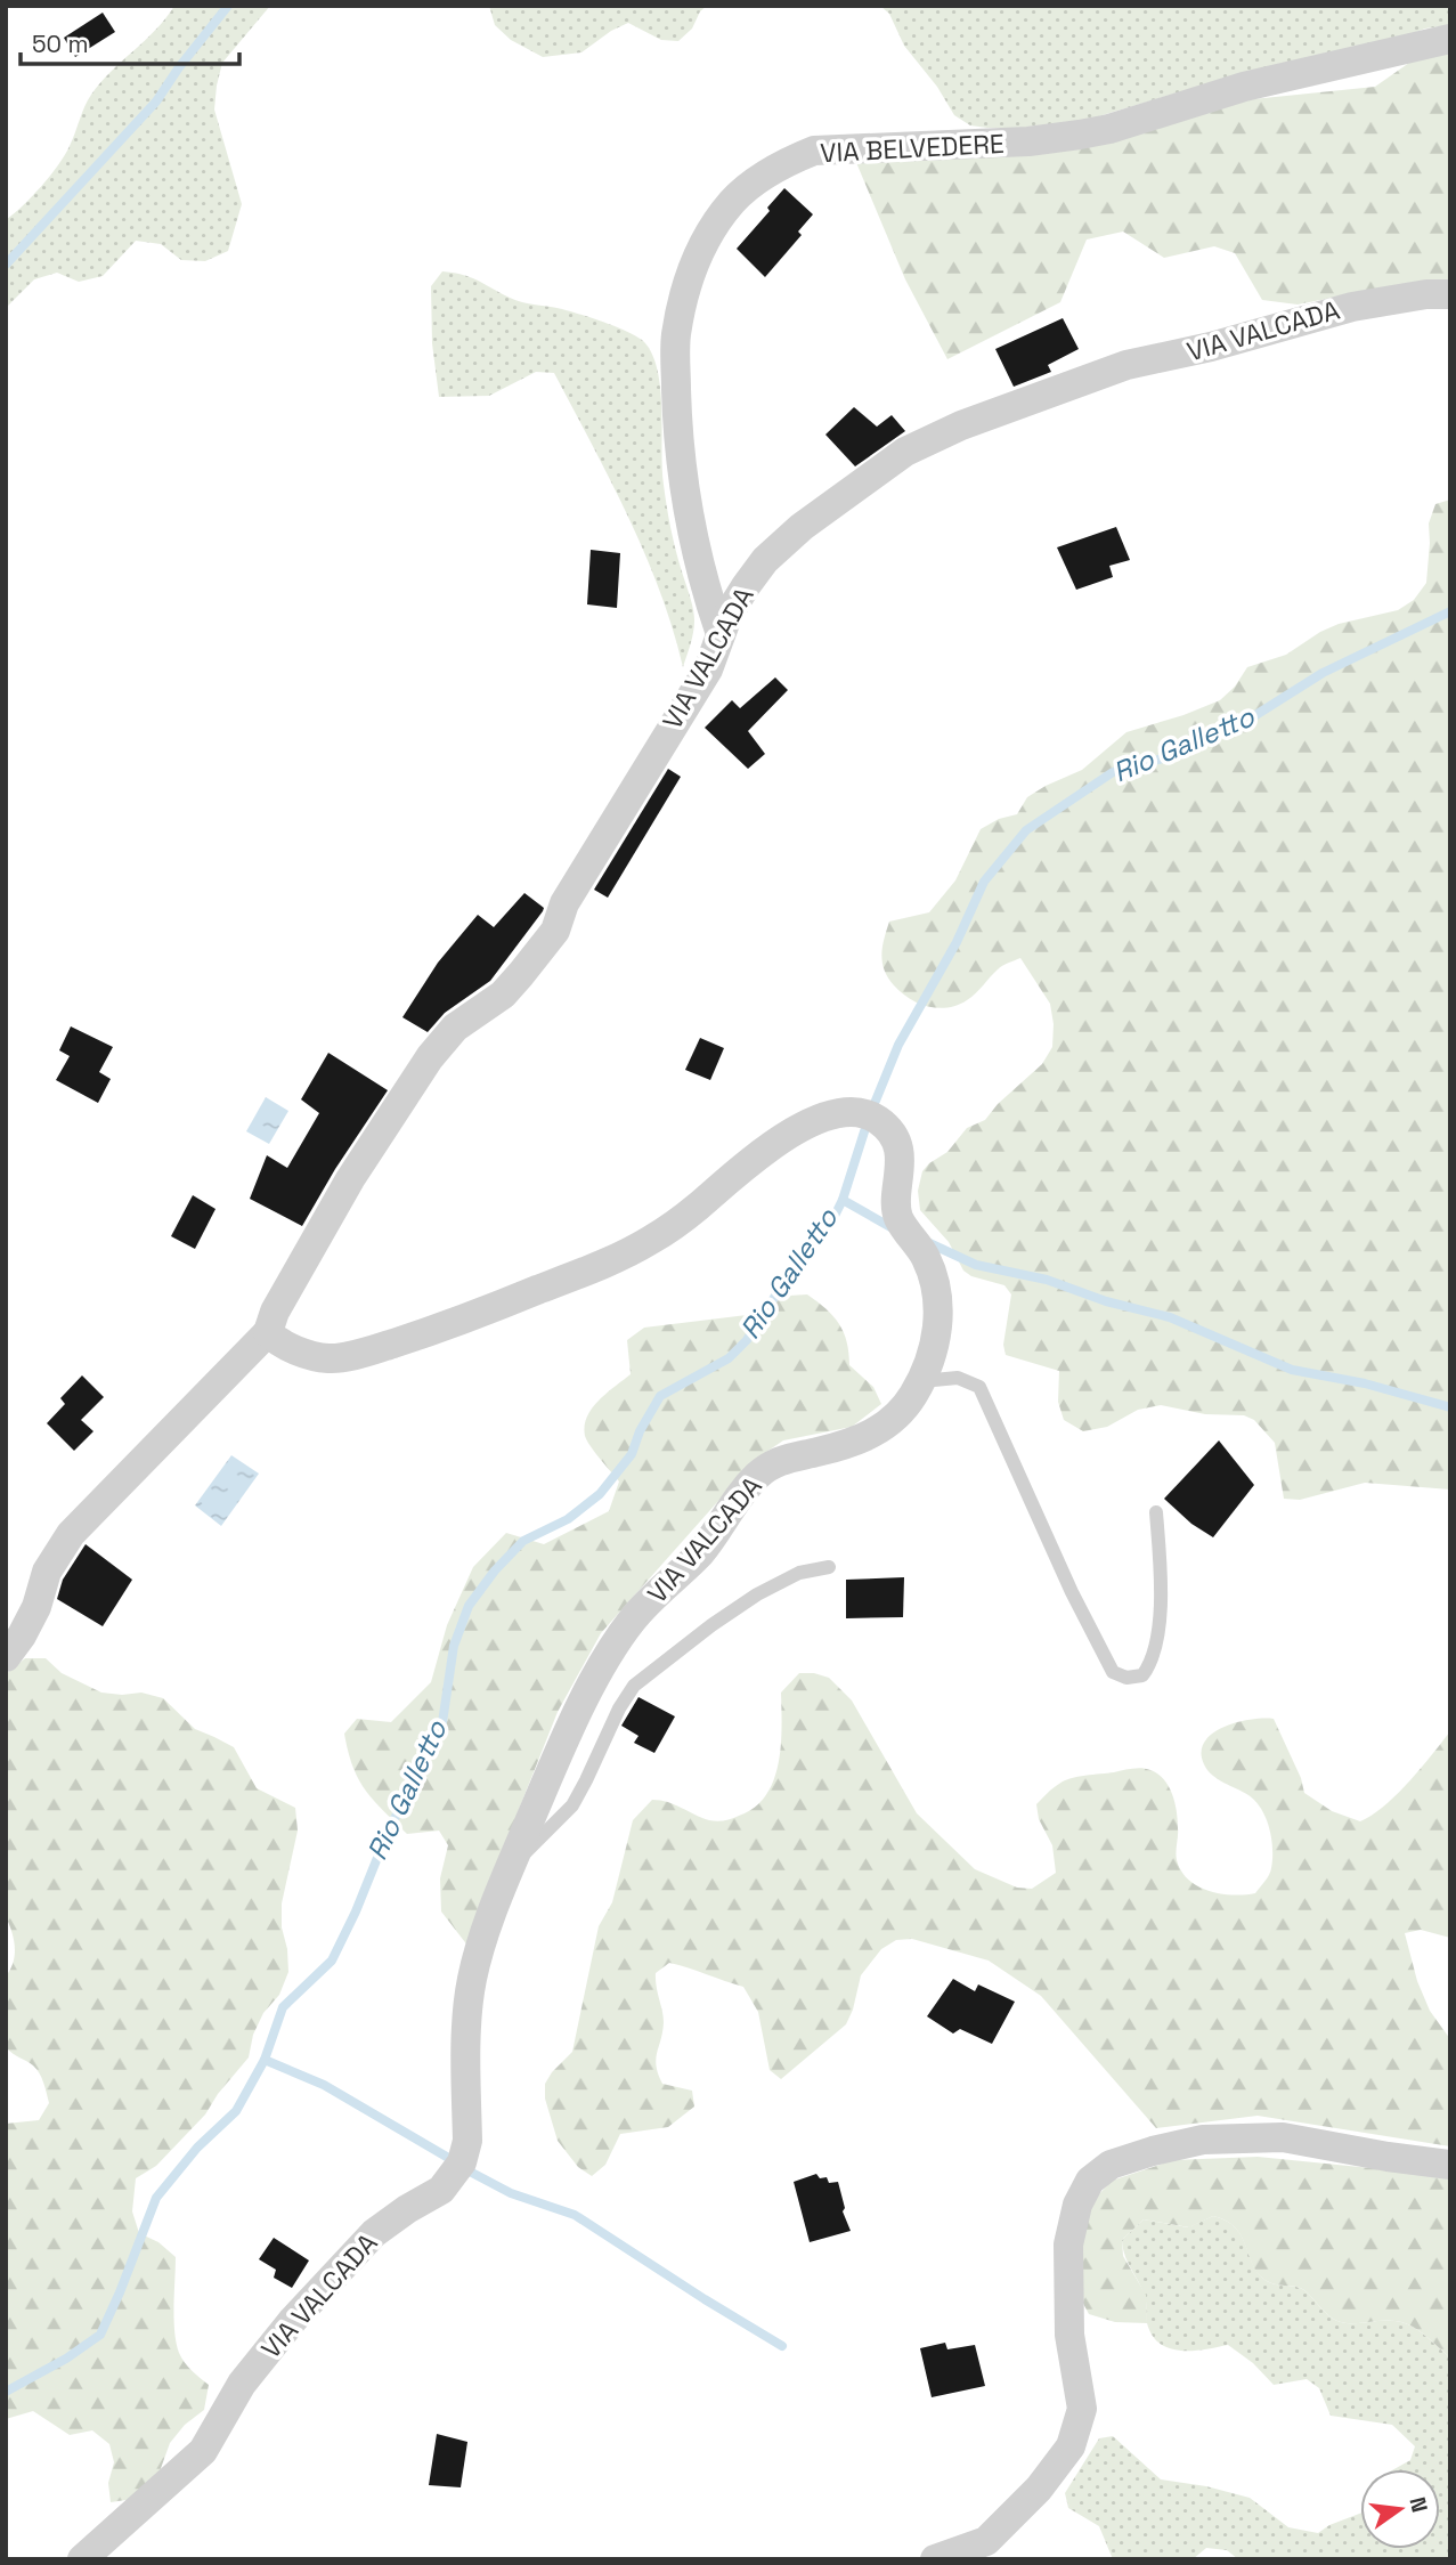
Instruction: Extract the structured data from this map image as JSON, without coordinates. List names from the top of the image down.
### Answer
{
  "streets": {
    "street": ["VIA BELVEDERE", "VIA VALCADA"]
  },
  "crossings": [
    ["VIA BELVEDERE", "VIA VALCADA"]
  ],
  "water": ["Rio Galletto"],
  "scale_bar": "50 m",
  "north": "right"
}
